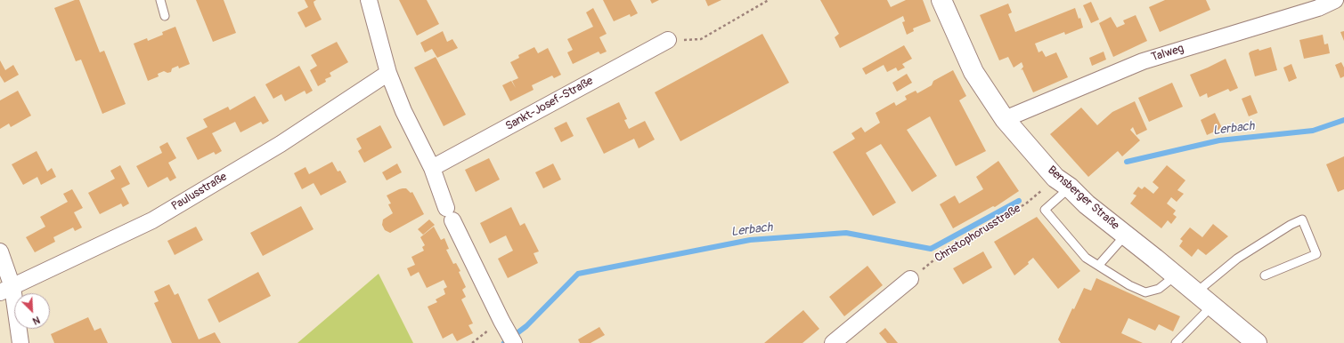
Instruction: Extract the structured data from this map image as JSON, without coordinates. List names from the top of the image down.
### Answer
{
  "streets": {
    "main road": ["Bensberger Straße"],
    "street": ["Talweg", "Sankt-Josef-Straße", "Paulusstraße"],
    "path": ["Christophorusstraße"]
  },
  "crossings": [
    ["Talweg", "Bensberger Straße"],
    ["Bensberger Straße", "Christophorusstraße"]
  ],
  "water": ["Lerbach"],
  "north": "bottom right"
}
